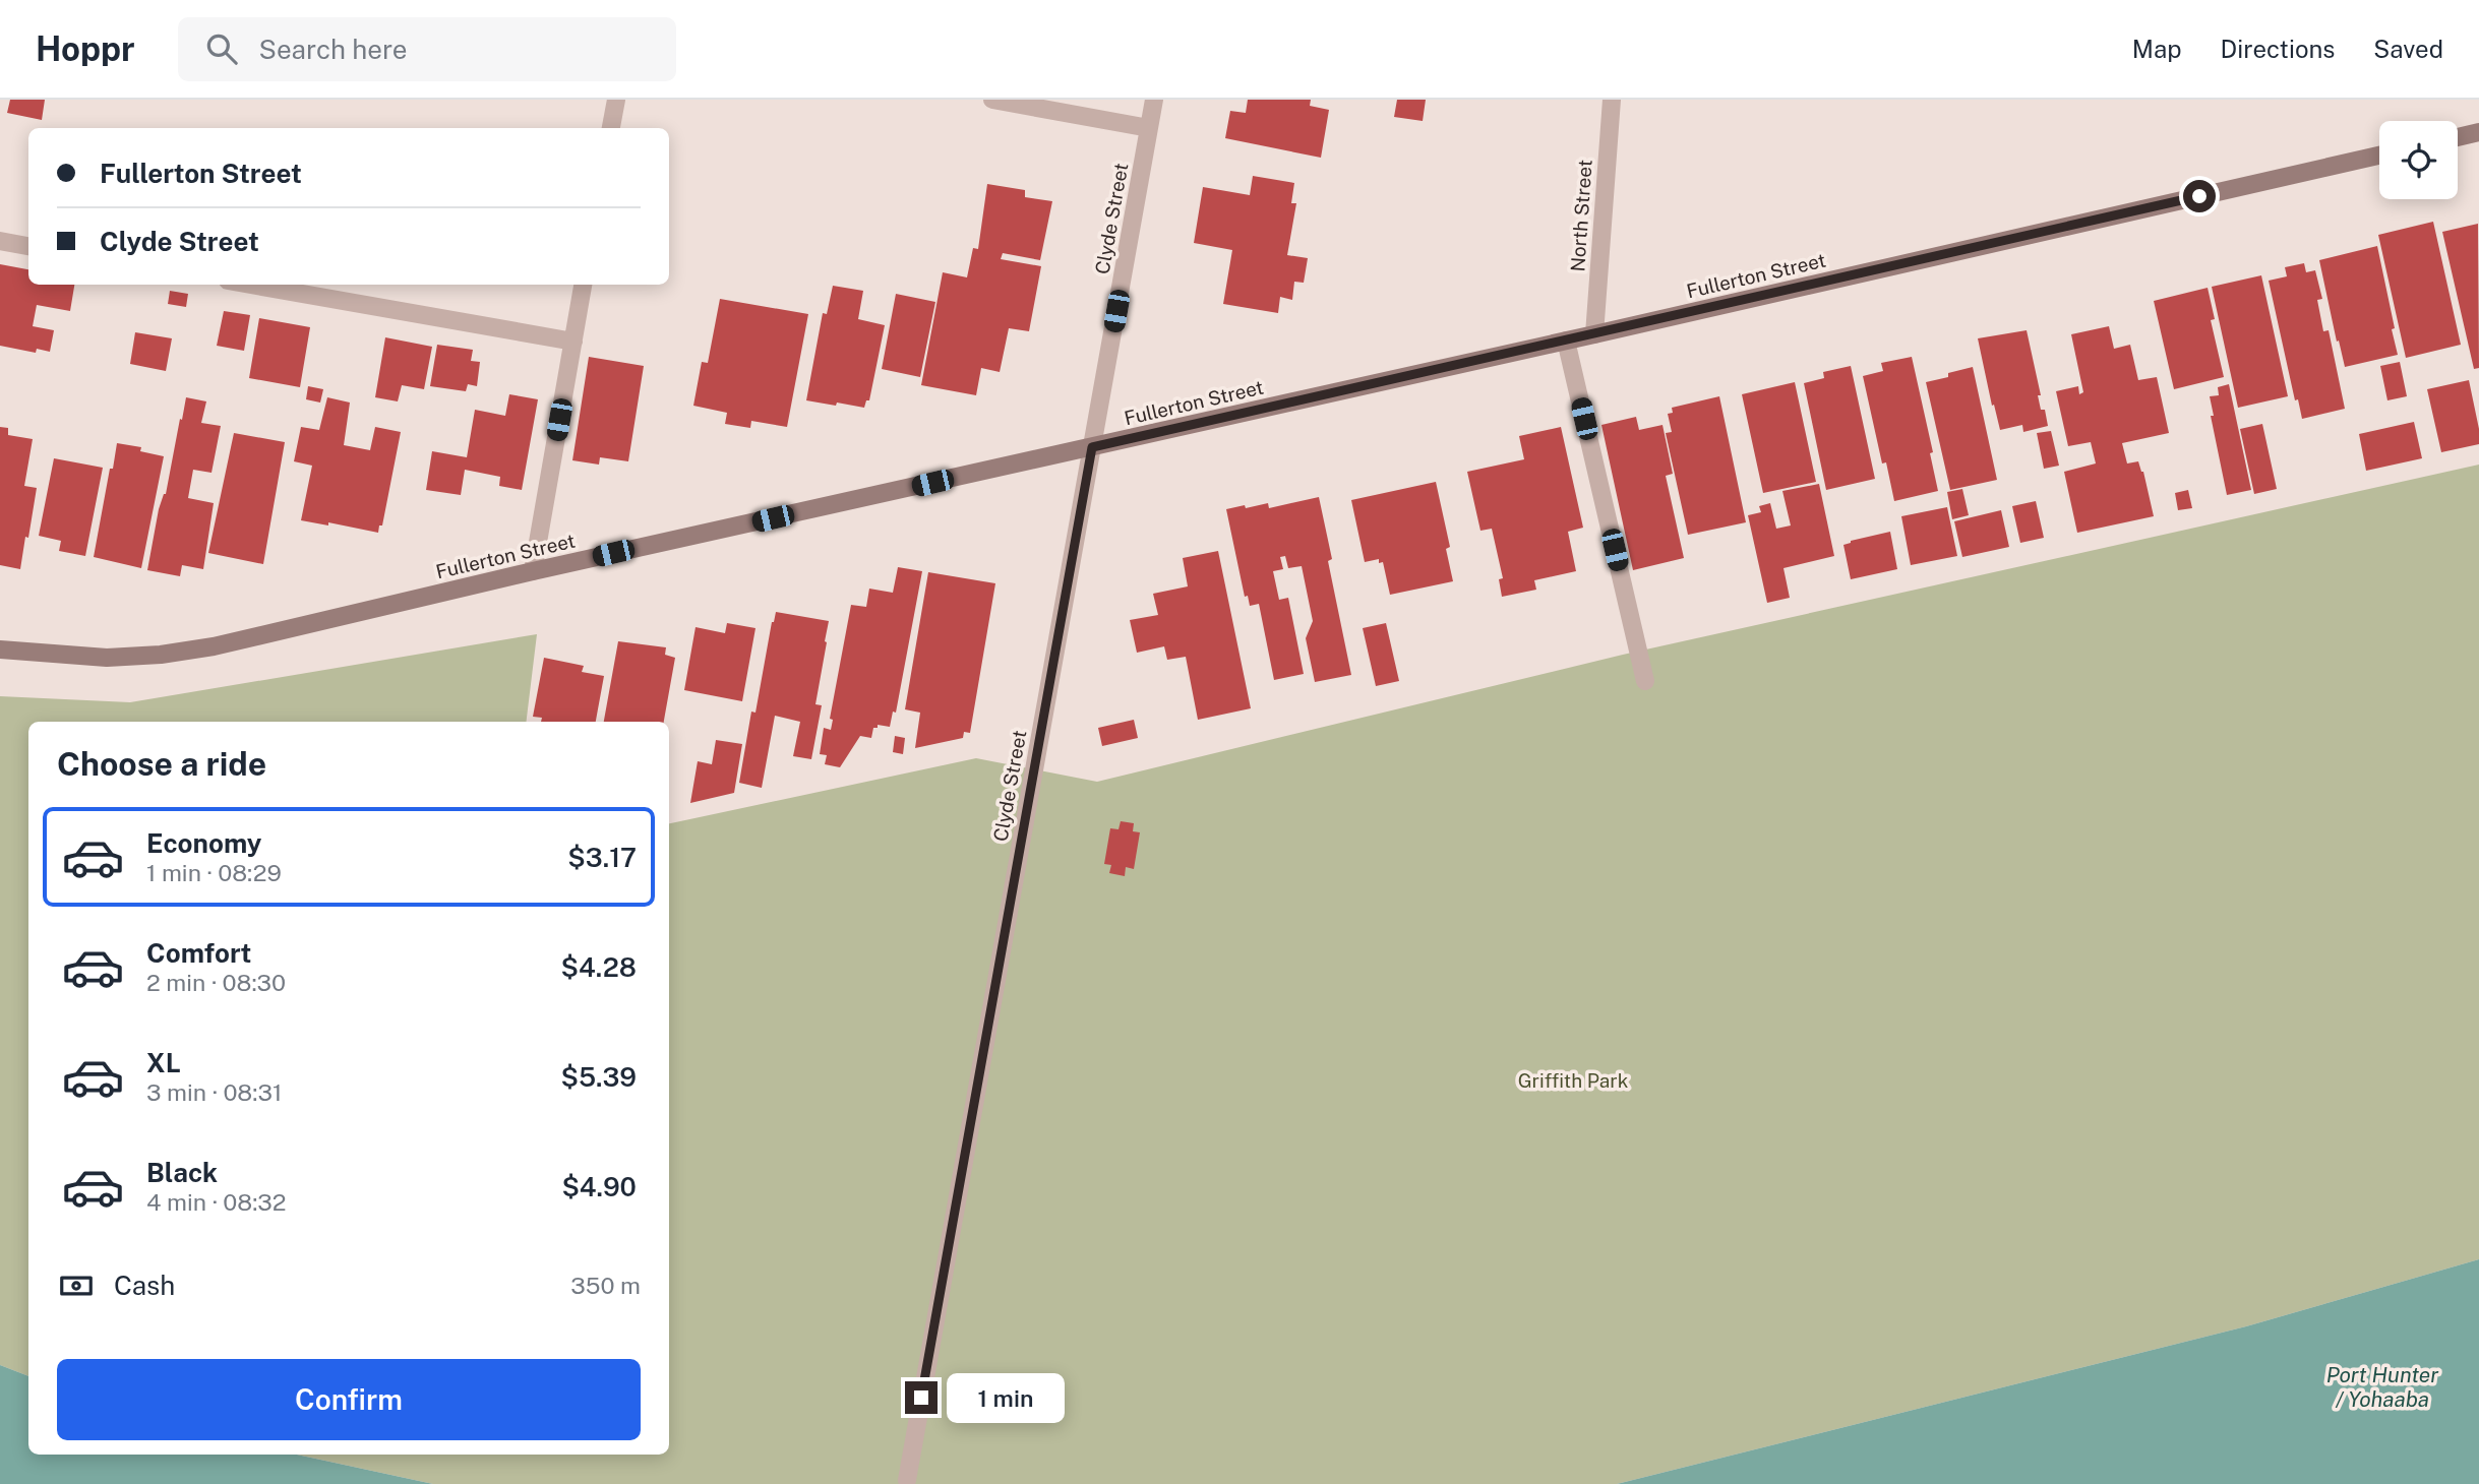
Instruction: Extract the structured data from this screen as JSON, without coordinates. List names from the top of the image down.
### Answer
{
  "streets": {
    "main road": ["Fullerton Street"],
    "street": ["North Street", "Clyde Street"]
  },
  "crossings": [
    ["North Street", "Fullerton Street"],
    ["Clyde Street", "Fullerton Street"]
  ],
  "water": ["Port Hunter / Yohaaba"],
  "parks": ["Griffith Park"],
  "page": {
    "header": "Hoppr",
    "search": "Search here",
    "nav": ["Map", "Directions", "Saved"],
    "banner": ["Fullerton Street", "Clyde Street"],
    "heading": "Choose a ride",
    "list": [
      {
        "name": "Economy",
        "note": "1 min · 08:29",
        "value": "$3.17"
      },
      {
        "name": "Comfort",
        "note": "2 min · 08:30",
        "value": "$4.28"
      },
      {
        "name": "XL",
        "note": "3 min · 08:31",
        "value": "$5.39"
      },
      {
        "name": "Black",
        "note": "4 min · 08:32",
        "value": "$4.90"
      }
    ],
    "pay": ["Cash", "350 m"],
    "buttons": "Confirm",
    "bubble": "1 min"
  }
}
